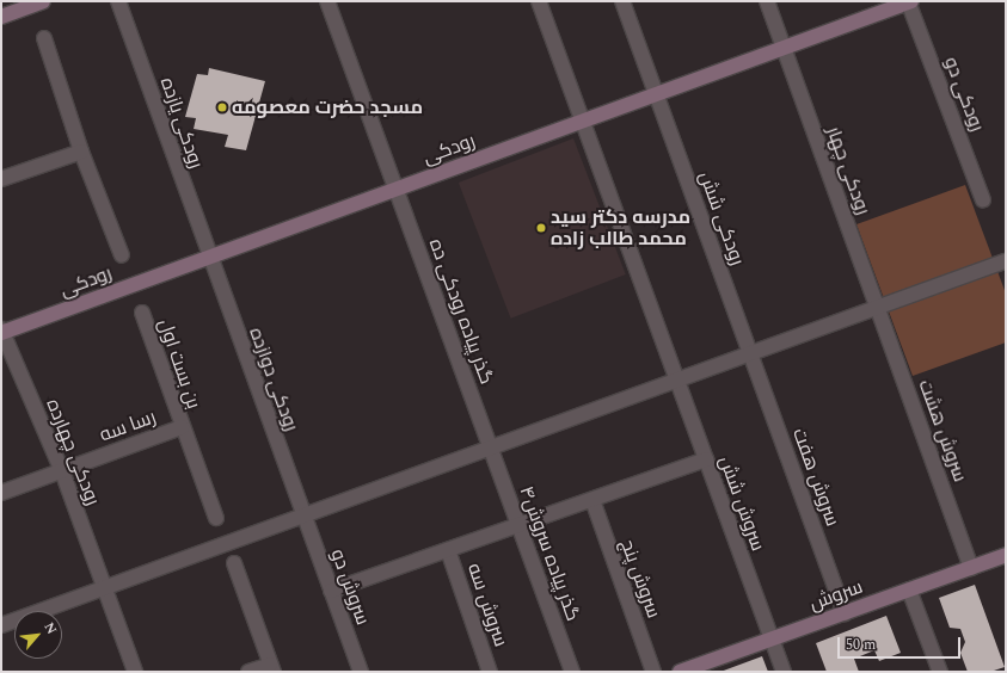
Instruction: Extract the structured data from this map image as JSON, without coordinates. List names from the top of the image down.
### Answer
{
  "streets": {
    "street": [
      "رودکی دو",
      "رودکی یازده",
      "رودکی",
      "رودکی چهار",
      "رودکی شش",
      "گذر پیاده رودکی ده",
      "بن بست اول",
      "رودکی دوازده",
      "رسا سه",
      "سروش هشت",
      "رودکی چهارده",
      "سروش هفت",
      "سروش شش",
      "گذر پیاده سروش۴",
      "سروش پنج",
      "سروش دو",
      "سروش",
      "سروش سه"
    ]
  },
  "crossings": [
    ["رودکی دو", "رودکی"],
    ["رودکی یازده", "رودکی"],
    ["رودکی یازده", "رودکی دوازده"],
    ["رودکی", "رودکی چهار"],
    ["رودکی", "رودکی شش"],
    ["رودکی", "گذر پیاده رودکی ده"],
    ["رودکی", "رودکی دوازده"],
    ["رودکی", "رودکی چهارده"],
    ["رودکی", "سروش شش"],
    ["رودکی چهار", "سروش هشت"],
    ["رودکی شش", "سروش هفت"],
    ["گذر پیاده رودکی ده", "گذر پیاده سروش۴"],
    ["بن بست اول", "رسا سه"],
    ["رودکی دوازده", "سروش دو"],
    ["رسا سه", "رودکی چهارده"],
    ["سروش هشت", "سروش"],
    ["سروش هفت", "سروش"],
    ["سروش شش", "سروش"]
  ],
  "places": ["مسجد حضرت معصومه", "مدرسه دکتر سید محمد طالب زاده"],
  "scale_bar": "50 m",
  "north": "top right"
}
